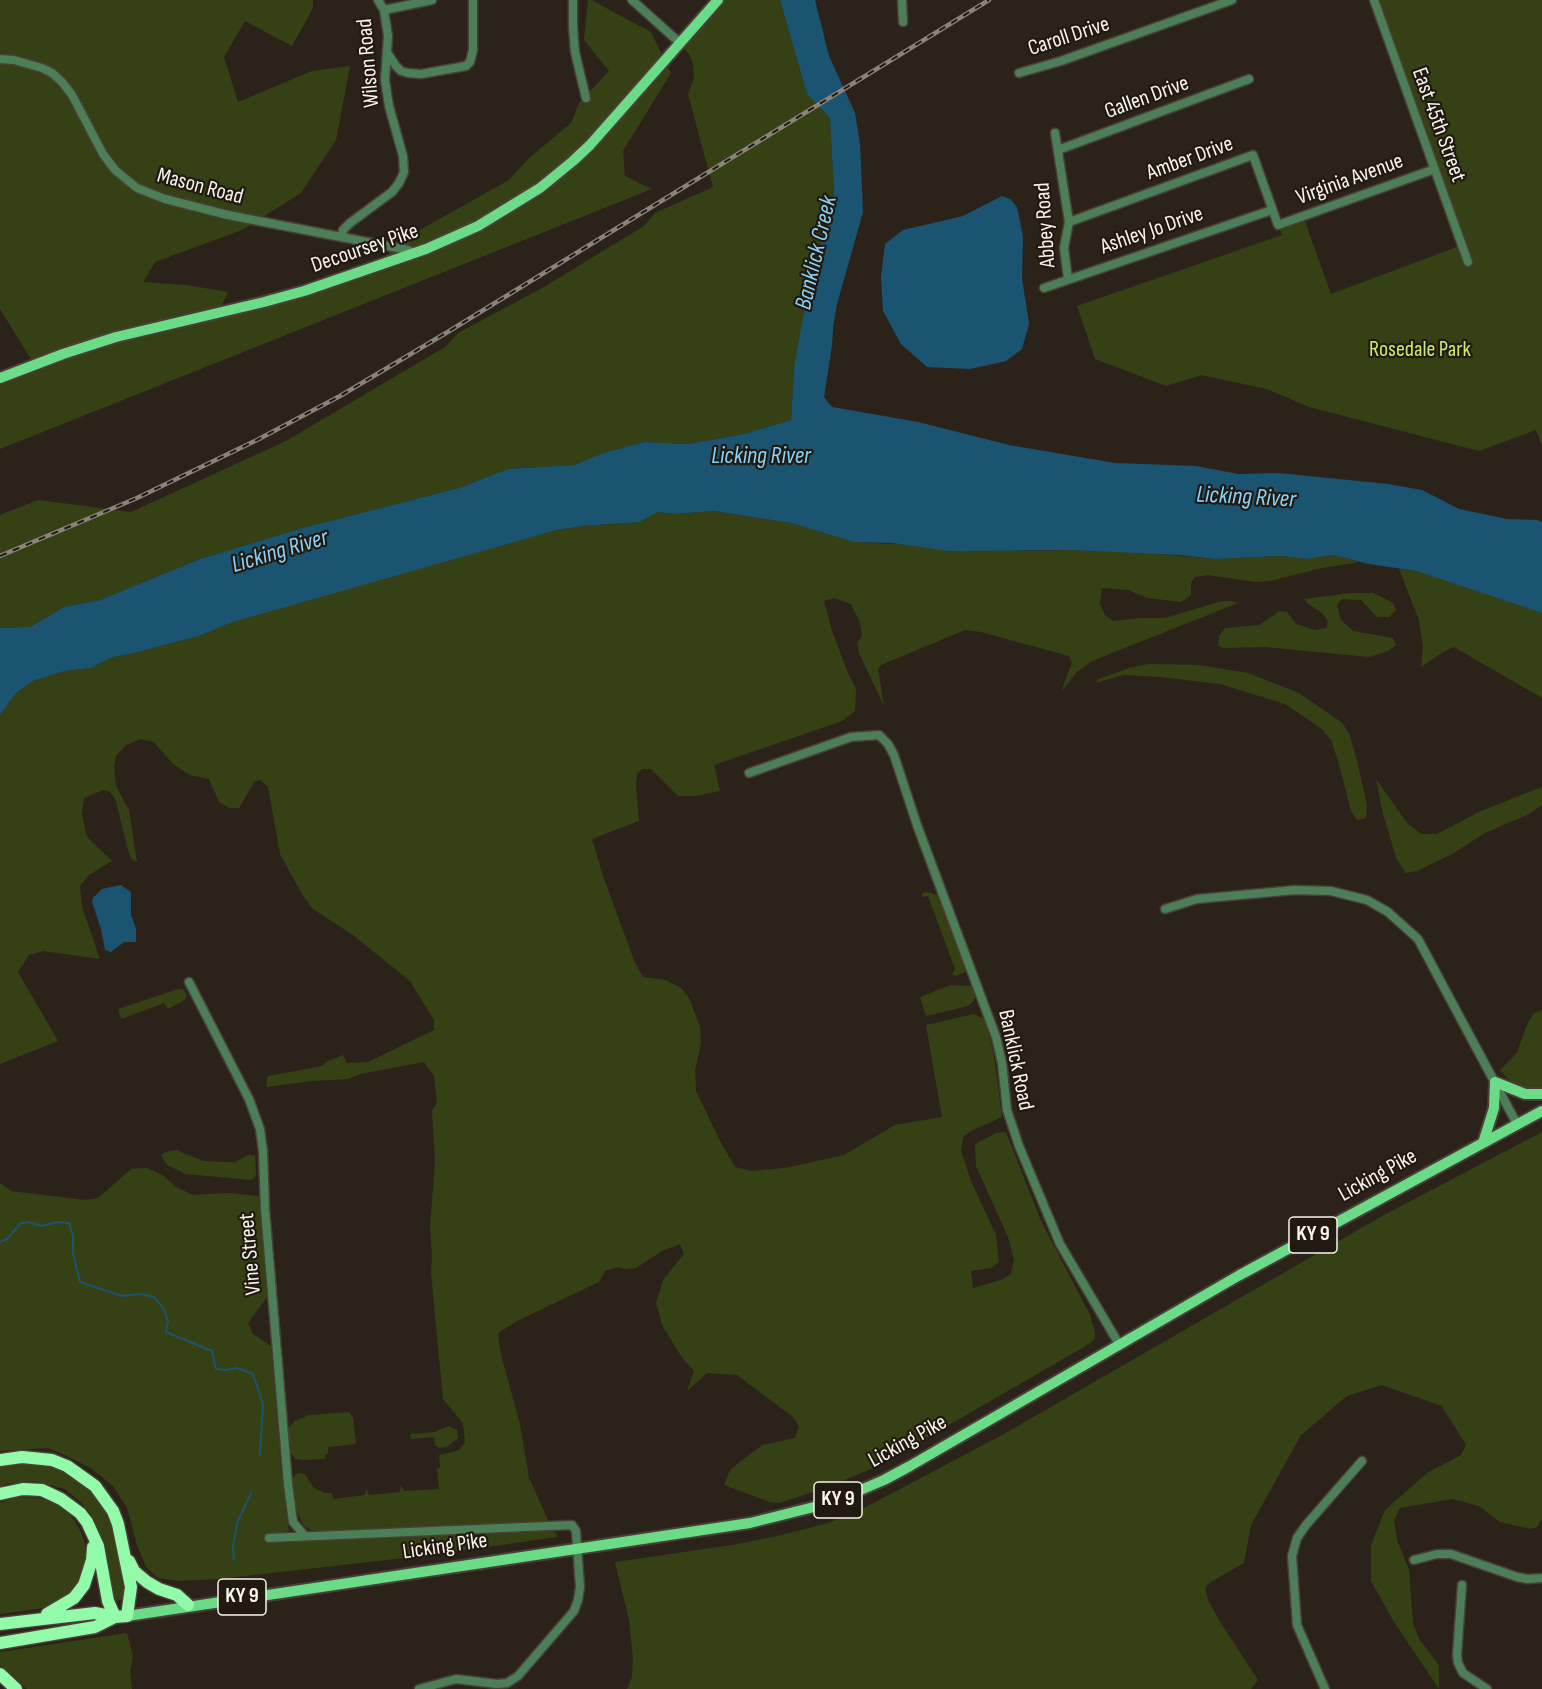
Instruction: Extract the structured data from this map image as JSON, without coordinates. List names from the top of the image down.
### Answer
{
  "streets": {
    "highway": ["Licking Pike", "KY 9"],
    "main road": ["Decoursey Pike"],
    "street": [
      "Caroll Drive",
      "Wilson Road",
      "Gallen Drive",
      "East 45th Street",
      "Amber Drive",
      "Virginia Avenue",
      "Mason Road",
      "Abbey Road",
      "Ashley Jo Drive",
      "Banklick Road",
      "Vine Street"
    ]
  },
  "crossings": [
    ["Wilson Road", "Mason Road"],
    ["Gallen Drive", "Abbey Road"],
    ["East 45th Street", "Virginia Avenue"],
    ["Amber Drive", "Virginia Avenue"],
    ["Amber Drive", "Abbey Road"],
    ["Amber Drive", "Ashley Jo Drive"],
    ["Mason Road", "Decoursey Pike"],
    ["Abbey Road", "Ashley Jo Drive"],
    ["Banklick Road", "Licking Pike"]
  ],
  "water": ["Banklick Creek", "Licking River"],
  "parks": ["Rosedale Park"]
}
